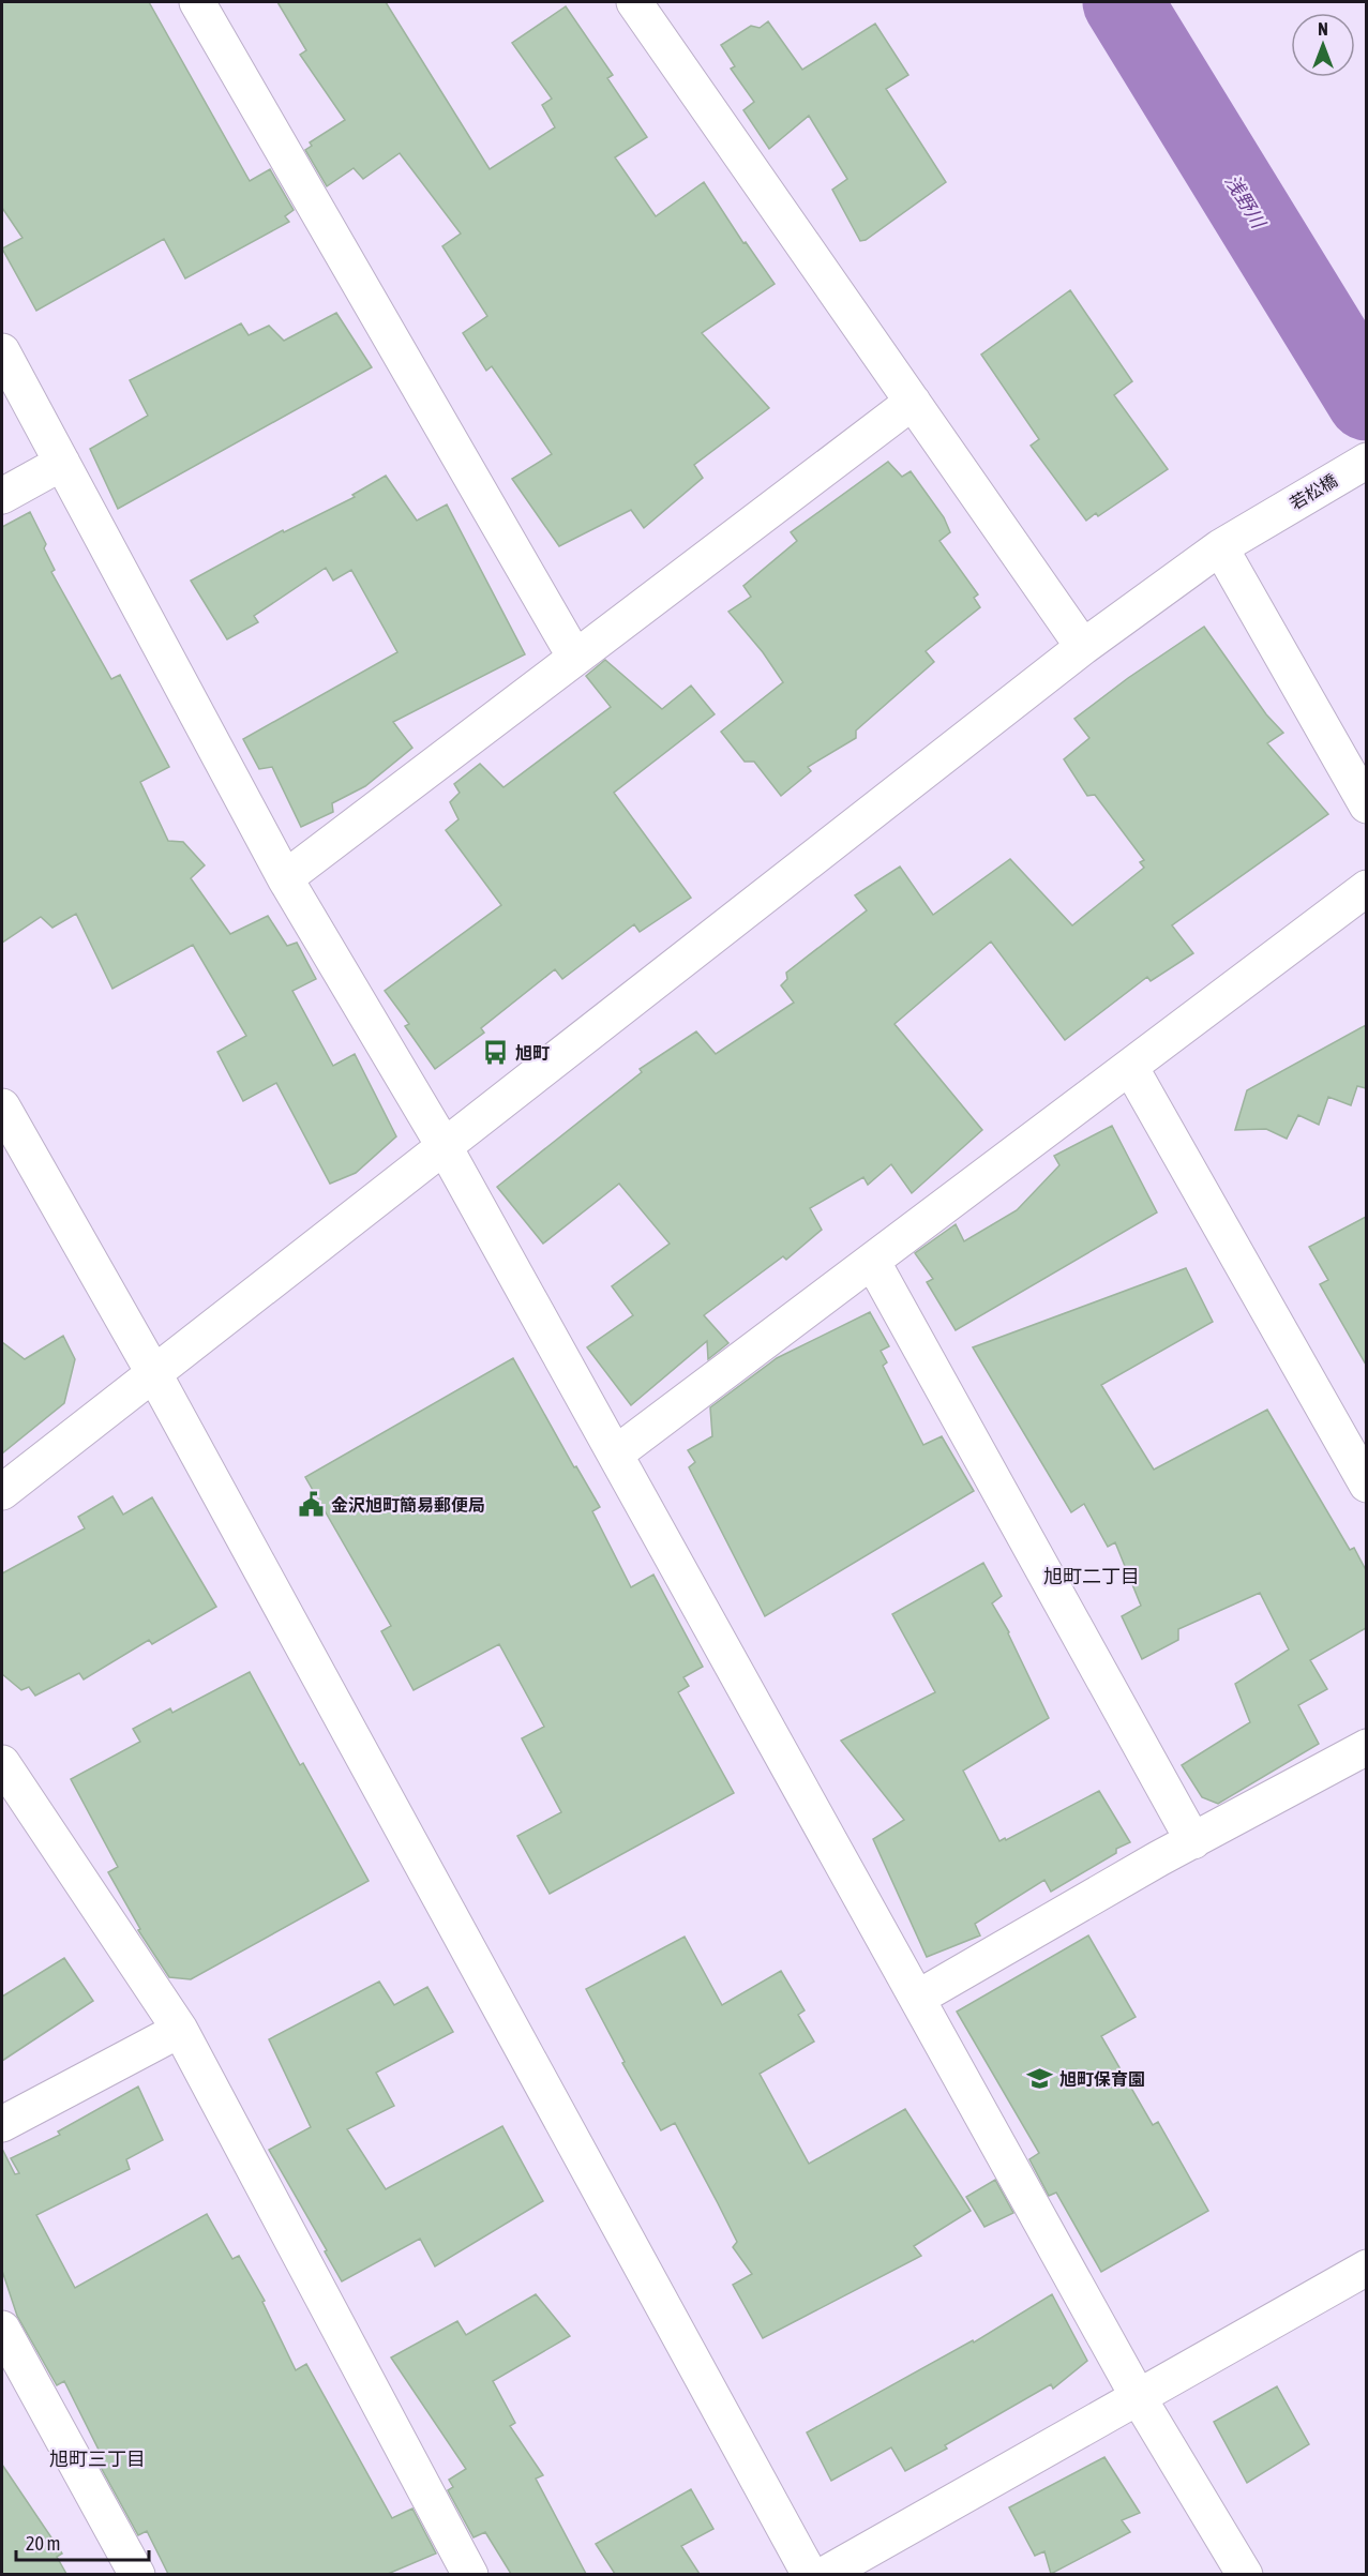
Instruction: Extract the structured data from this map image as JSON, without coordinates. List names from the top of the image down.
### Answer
{
  "streets": {
    "street": ["若松橋"]
  },
  "districts": ["旭町二丁目", "旭町三丁目"],
  "water": ["浅野川"],
  "places": {
    "bus stop": ["旭町"],
    "public building": ["金沢旭町簡易郵便局"],
    "school or university": ["旭町保育園"]
  },
  "scale_bar": "20 m",
  "north": "top"
}
